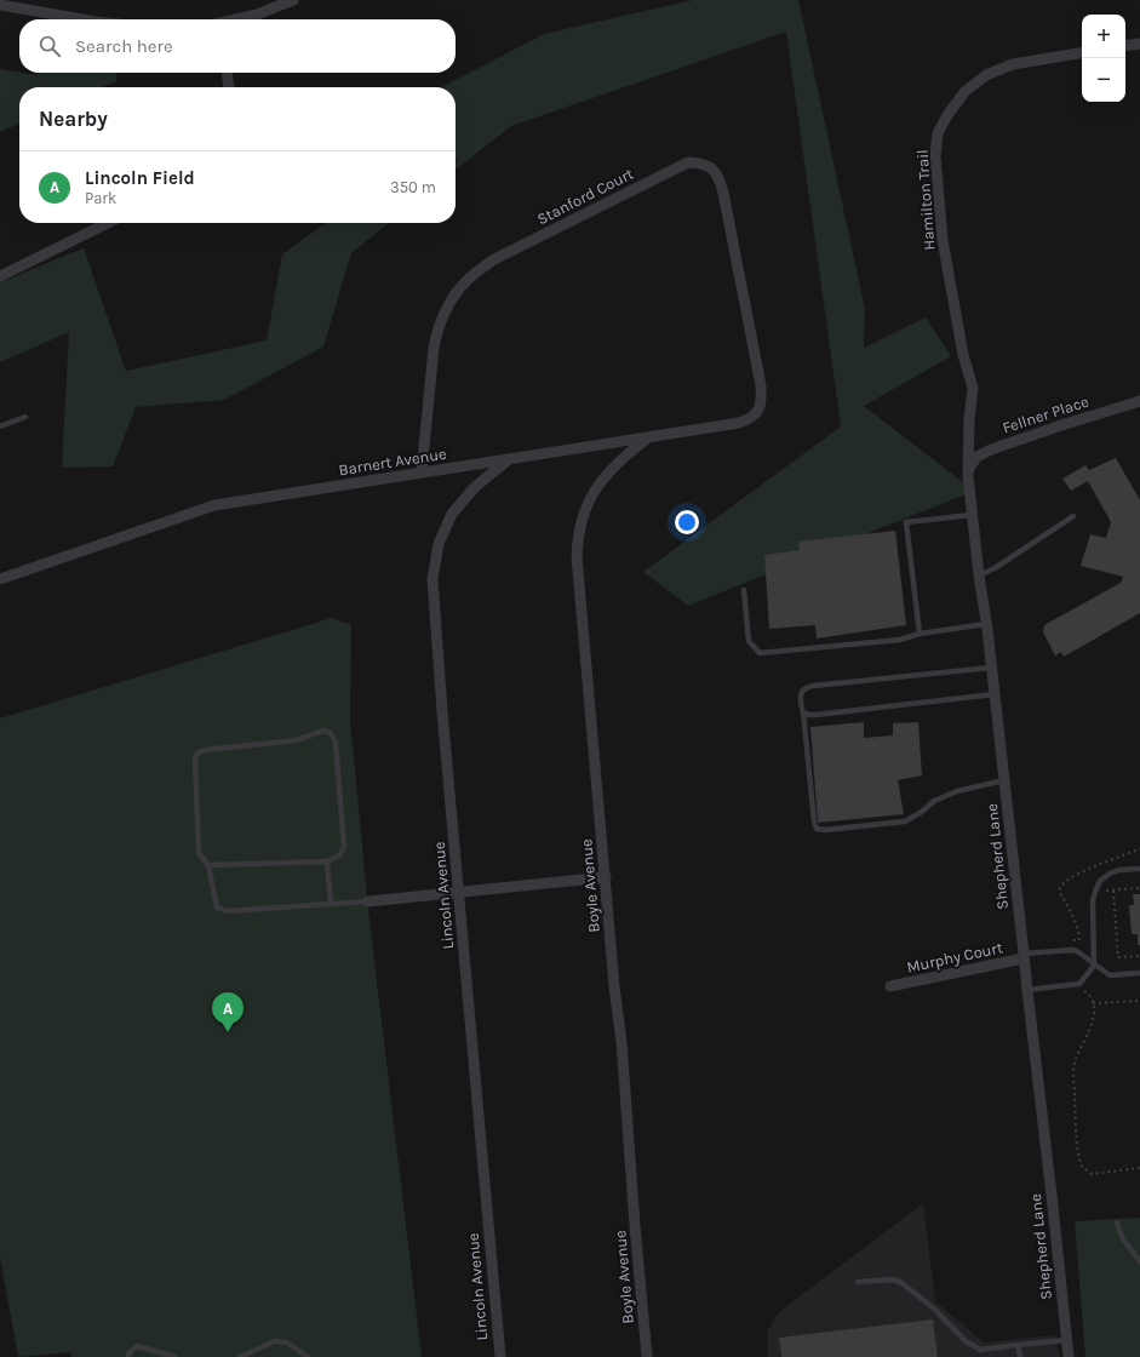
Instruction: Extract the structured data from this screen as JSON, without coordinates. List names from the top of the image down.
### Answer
{
  "streets": {
    "street": [
      "Stanford Court",
      "Hamilton Trail",
      "Fellner Place",
      "Barnert Avenue",
      "Shepherd Lane",
      "Boyle Avenue",
      "Lincoln Avenue",
      "Murphy Court"
    ]
  },
  "crossings": [
    ["Stanford Court", "Barnert Avenue"],
    ["Hamilton Trail", "Shepherd Lane"],
    ["Fellner Place", "Shepherd Lane"],
    ["Barnert Avenue", "Boyle Avenue"],
    ["Barnert Avenue", "Lincoln Avenue"],
    ["Shepherd Lane", "Murphy Court"]
  ],
  "page": {
    "map_buttons": ["+", "−"],
    "search": "Search here",
    "heading": "Nearby",
    "list": [
      {
        "mark": "A",
        "name": "Lincoln Field",
        "note": "Park",
        "value": "350 m"
      }
    ],
    "pins": "A"
  }
}
